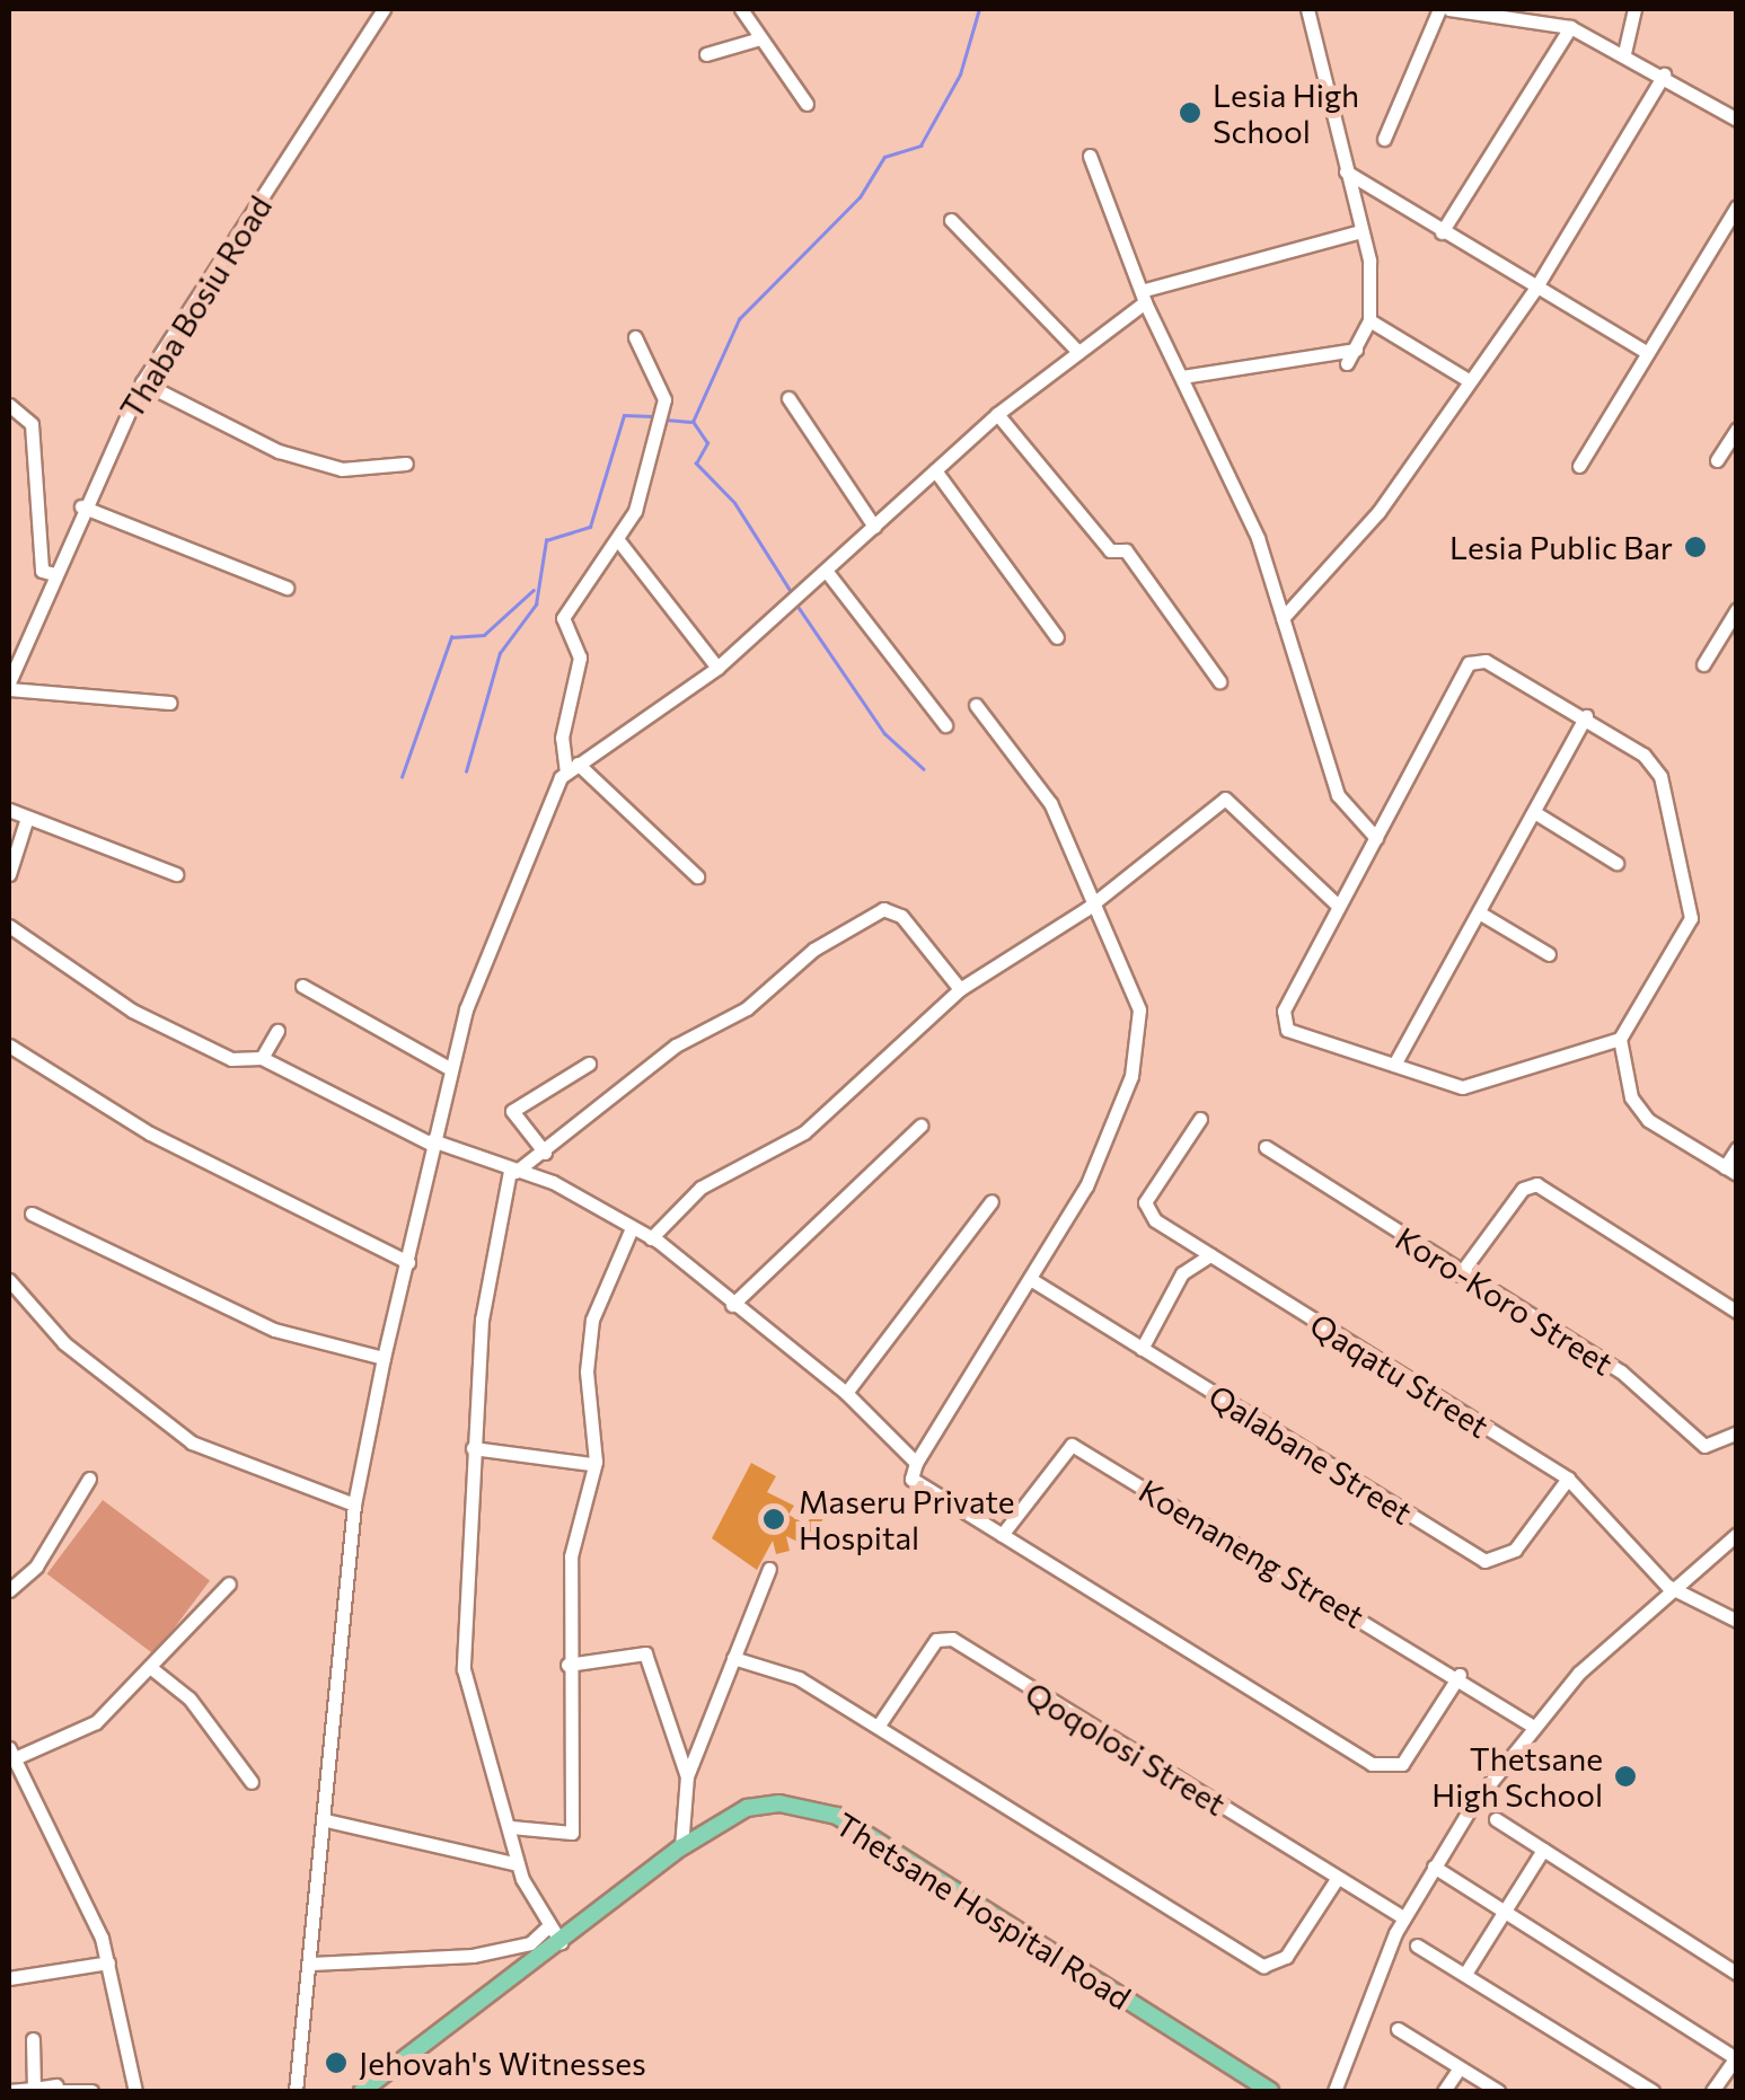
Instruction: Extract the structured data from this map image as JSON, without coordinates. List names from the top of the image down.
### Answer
{
  "streets": {
    "main road": ["Thetsane Hospital Road"],
    "street": [
      "Thaba Bosiu Road",
      "Koro-Koro Street",
      "Qaqatu Street",
      "Qalabane Street",
      "Koenaneng Street",
      "Qoqolosi Street"
    ]
  },
  "crossings": [
    ["Qaqatu Street", "Qalabane Street"]
  ],
  "places": [
    "Lesia High School",
    "Lesia Public Bar",
    "Maseru Private Hospital",
    "Thetsane High School",
    "Jehovah's Witnesses"
  ]
}
